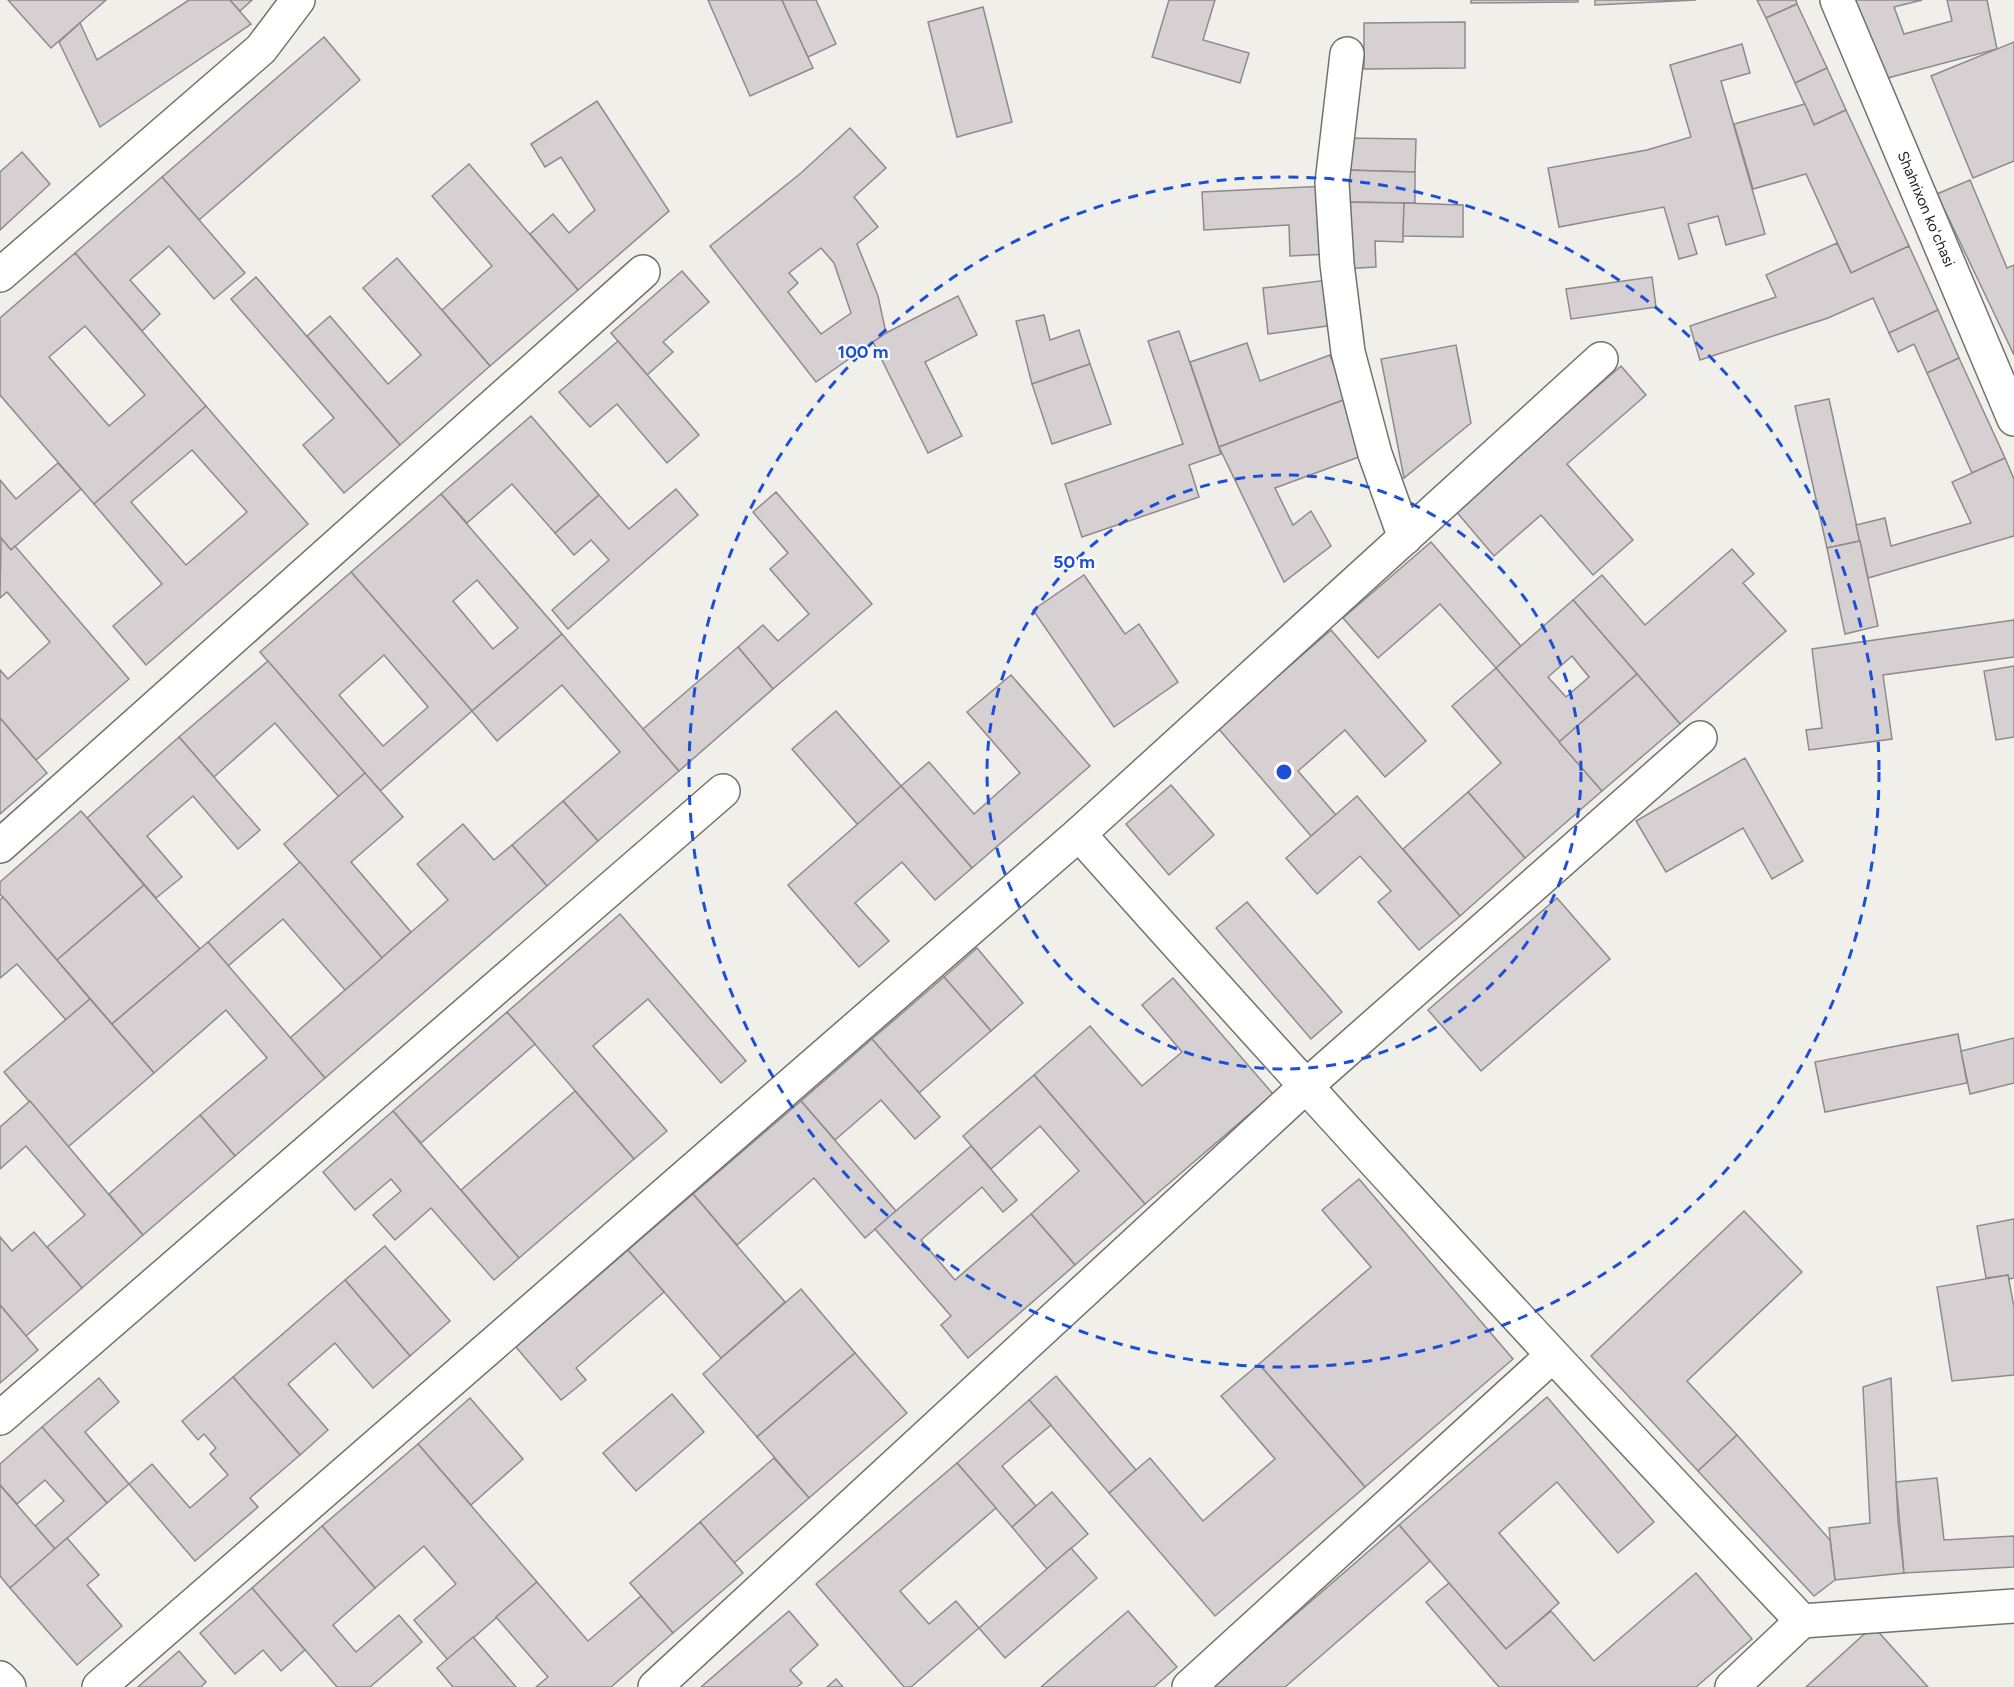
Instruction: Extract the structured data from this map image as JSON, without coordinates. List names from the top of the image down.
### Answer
{
  "streets": {
    "street": ["Shahrixon koʻchasi"]
  },
  "rings": ["100 m", "50 m"]
}
